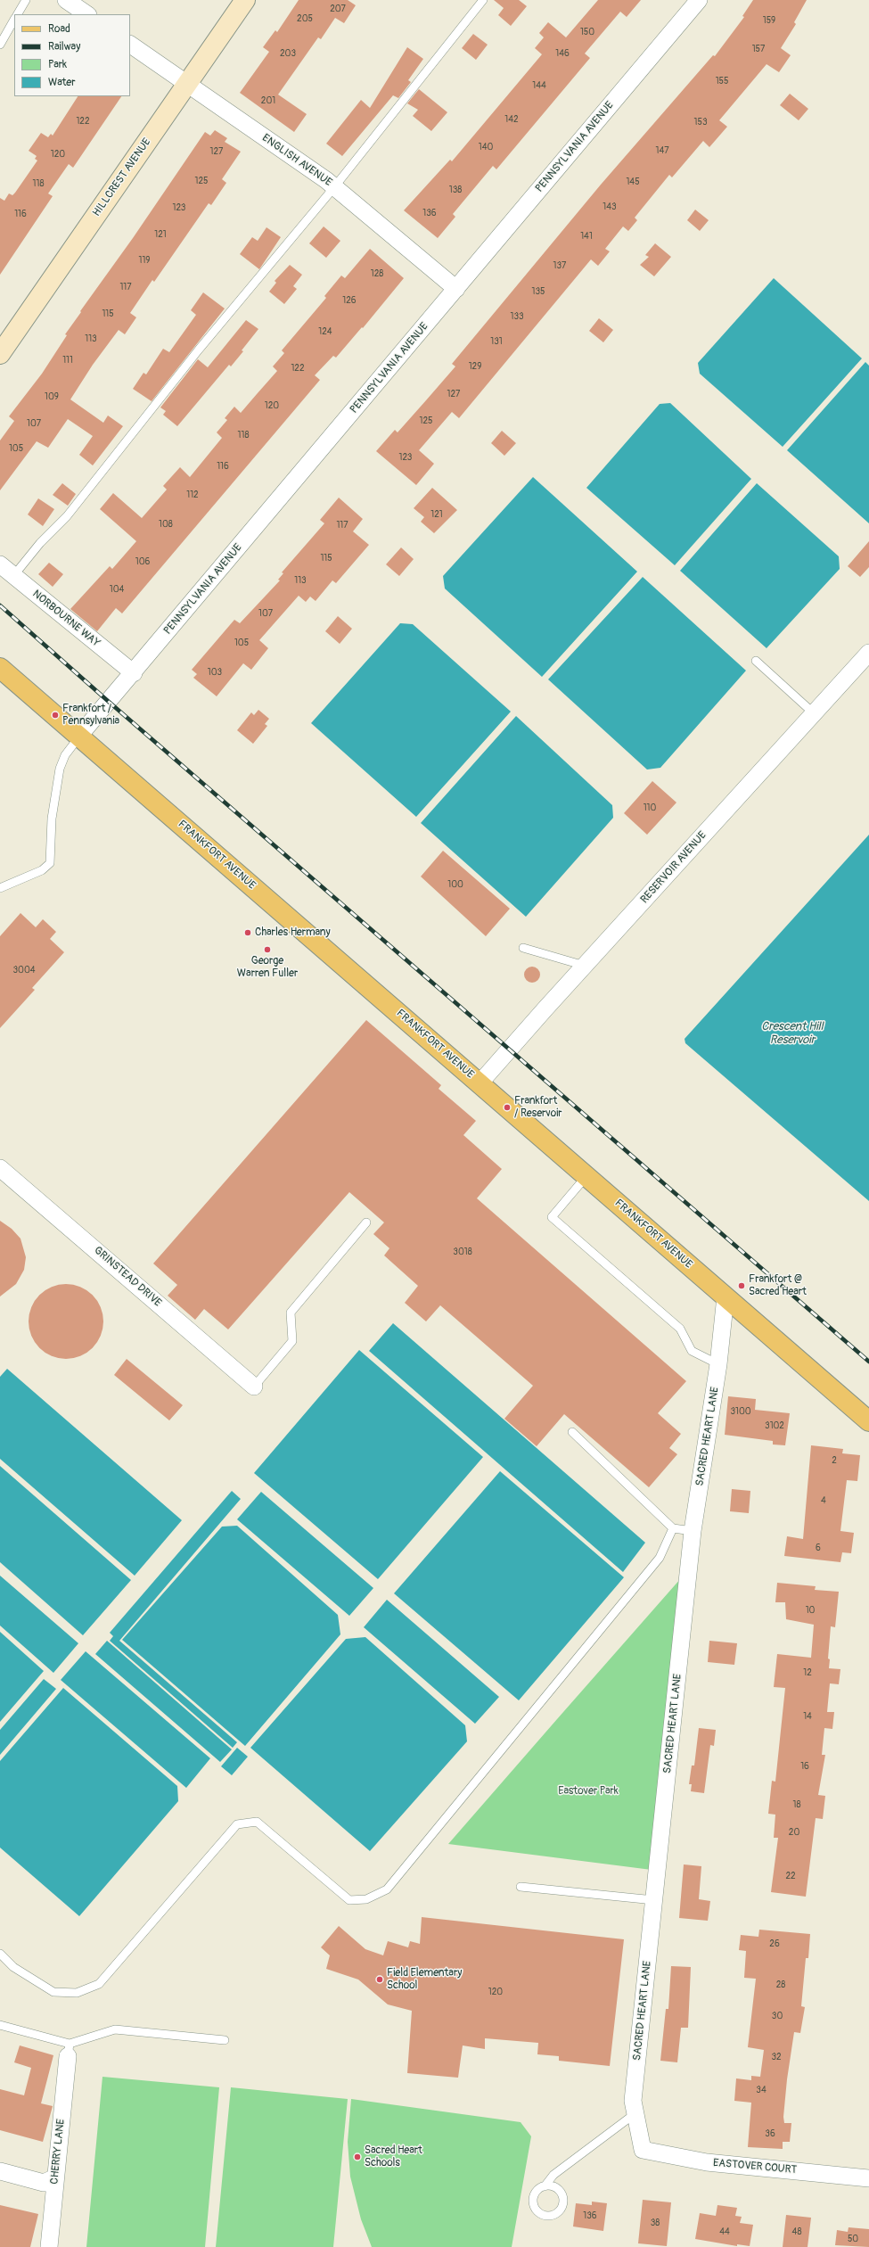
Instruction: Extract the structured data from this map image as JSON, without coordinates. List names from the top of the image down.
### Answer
{
  "streets": {
    "main road": ["HILLCREST AVENUE", "FRANKFORT AVENUE"],
    "street": [
      "PENNSYLVANIA AVENUE",
      "ENGLISH AVENUE",
      "NORBOURNE WAY",
      "RESERVOIR AVENUE",
      "GRINSTEAD DRIVE",
      "SACRED HEART LANE",
      "CHERRY LANE",
      "EASTOVER COURT"
    ]
  },
  "crossings": [
    ["PENNSYLVANIA AVENUE", "ENGLISH AVENUE"],
    ["PENNSYLVANIA AVENUE", "NORBOURNE WAY"],
    ["PENNSYLVANIA AVENUE", "FRANKFORT AVENUE"],
    ["ENGLISH AVENUE", "HILLCREST AVENUE"],
    ["FRANKFORT AVENUE", "RESERVOIR AVENUE"],
    ["FRANKFORT AVENUE", "SACRED HEART LANE"],
    ["SACRED HEART LANE", "EASTOVER COURT"]
  ],
  "water": ["Crescent Hill Reservoir"],
  "parks": ["Eastover Park"],
  "places": [
    "Frankfort / Pennsylvania",
    "Charles Hermany",
    "George Warren Fuller",
    "Frankfort / Reservoir",
    "Frankfort @ Sacred Heart",
    "Field Elementary School",
    "Sacred Heart Schools"
  ],
  "house_numbers": [
    "207",
    "205",
    "159",
    "150",
    "157",
    "203",
    "146",
    "155",
    "144",
    "201",
    "142",
    "122",
    "153",
    "140",
    "147",
    "127",
    "120",
    "125",
    "145",
    "118",
    "138",
    "143",
    "123",
    "136",
    "116",
    "121",
    "141",
    "119",
    "137",
    "128",
    "117",
    "135",
    "126",
    "115",
    "133",
    "124",
    "113",
    "131",
    "111",
    "129",
    "122",
    "127",
    "109",
    "120",
    "125",
    "107",
    "118",
    "105",
    "123",
    "116",
    "112",
    "121",
    "108",
    "117",
    "115",
    "106",
    "113",
    "104",
    "107",
    "105",
    "103",
    "110",
    "100",
    "3004",
    "3018",
    "3100",
    "3102",
    "2",
    "4",
    "6",
    "10",
    "12",
    "14",
    "16",
    "18",
    "20",
    "22",
    "26",
    "28",
    "120",
    "30",
    "32",
    "34",
    "36",
    "136",
    "38",
    "44",
    "48",
    "50"
  ],
  "legend": [
    "Road",
    "Railway",
    "Park",
    "Water"
  ]
}
